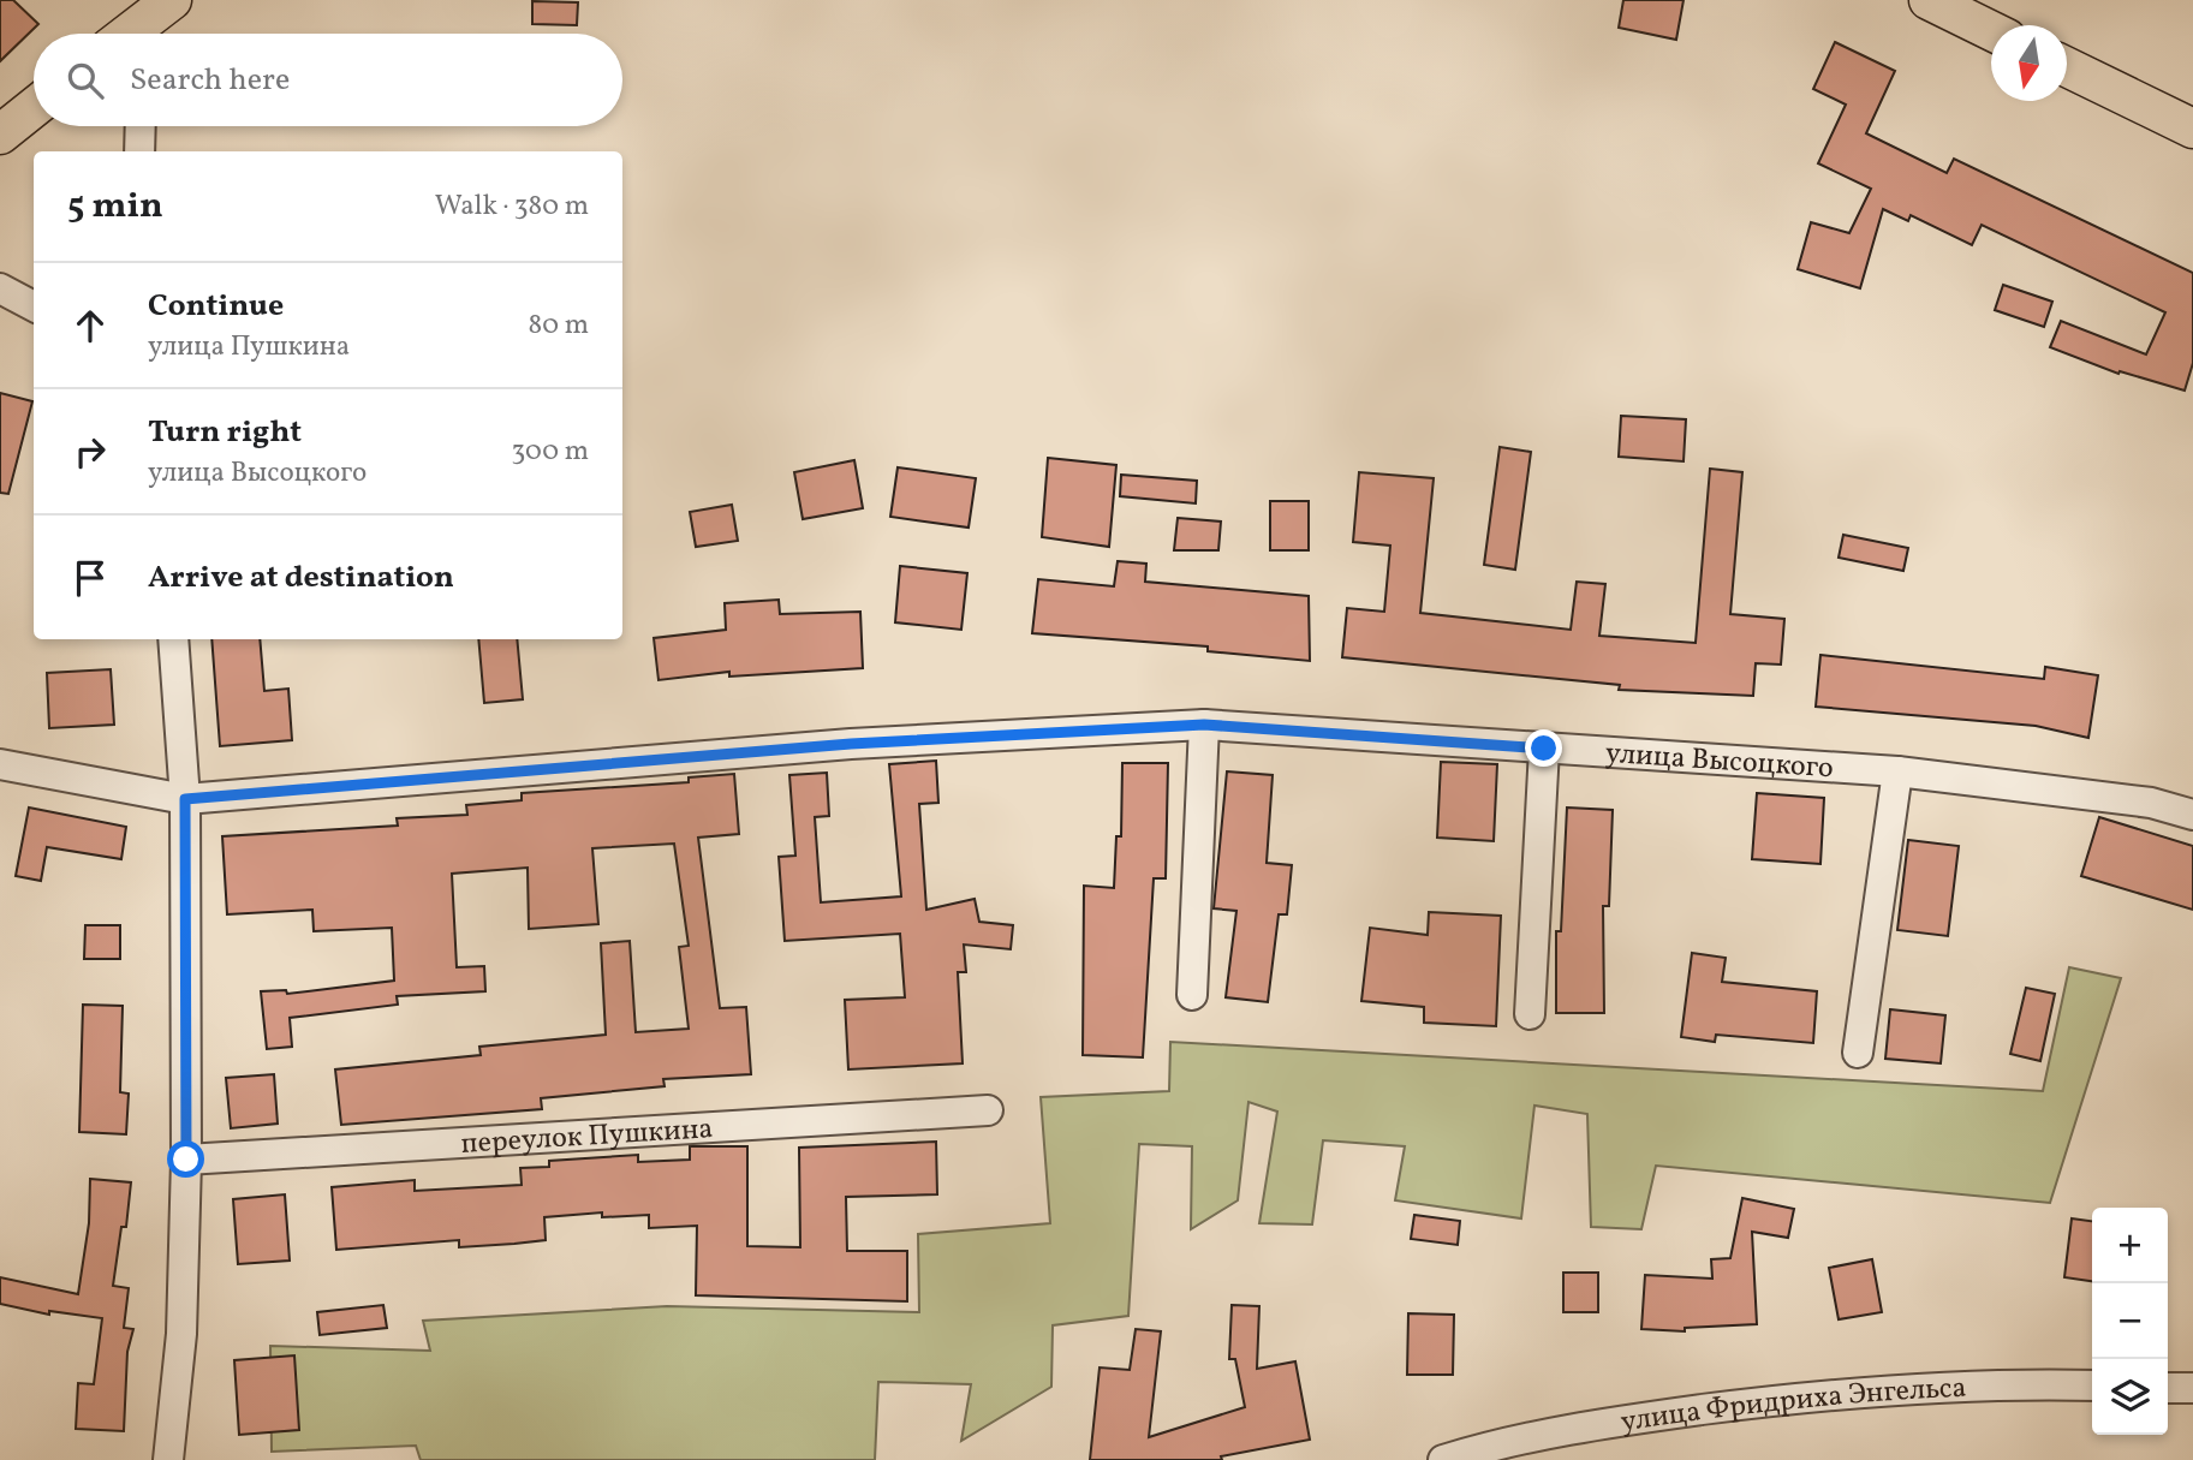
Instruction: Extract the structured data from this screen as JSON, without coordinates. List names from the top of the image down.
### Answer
{
  "streets": {
    "street": ["улица Высоцкого", "переулок Пушкина", "улица Фридриха Энгельса"]
  },
  "north": "bottom",
  "page": {
    "search": "Search here",
    "heading": ["5 min", "Walk · 380 m"],
    "list": [
      ["Continue", "улица Пушкина", "80 m"],
      ["Turn right", "улица Высоцкого", "300 m"],
      "Arrive at destination"
    ],
    "map_buttons": ["+", "−"]
  }
}
